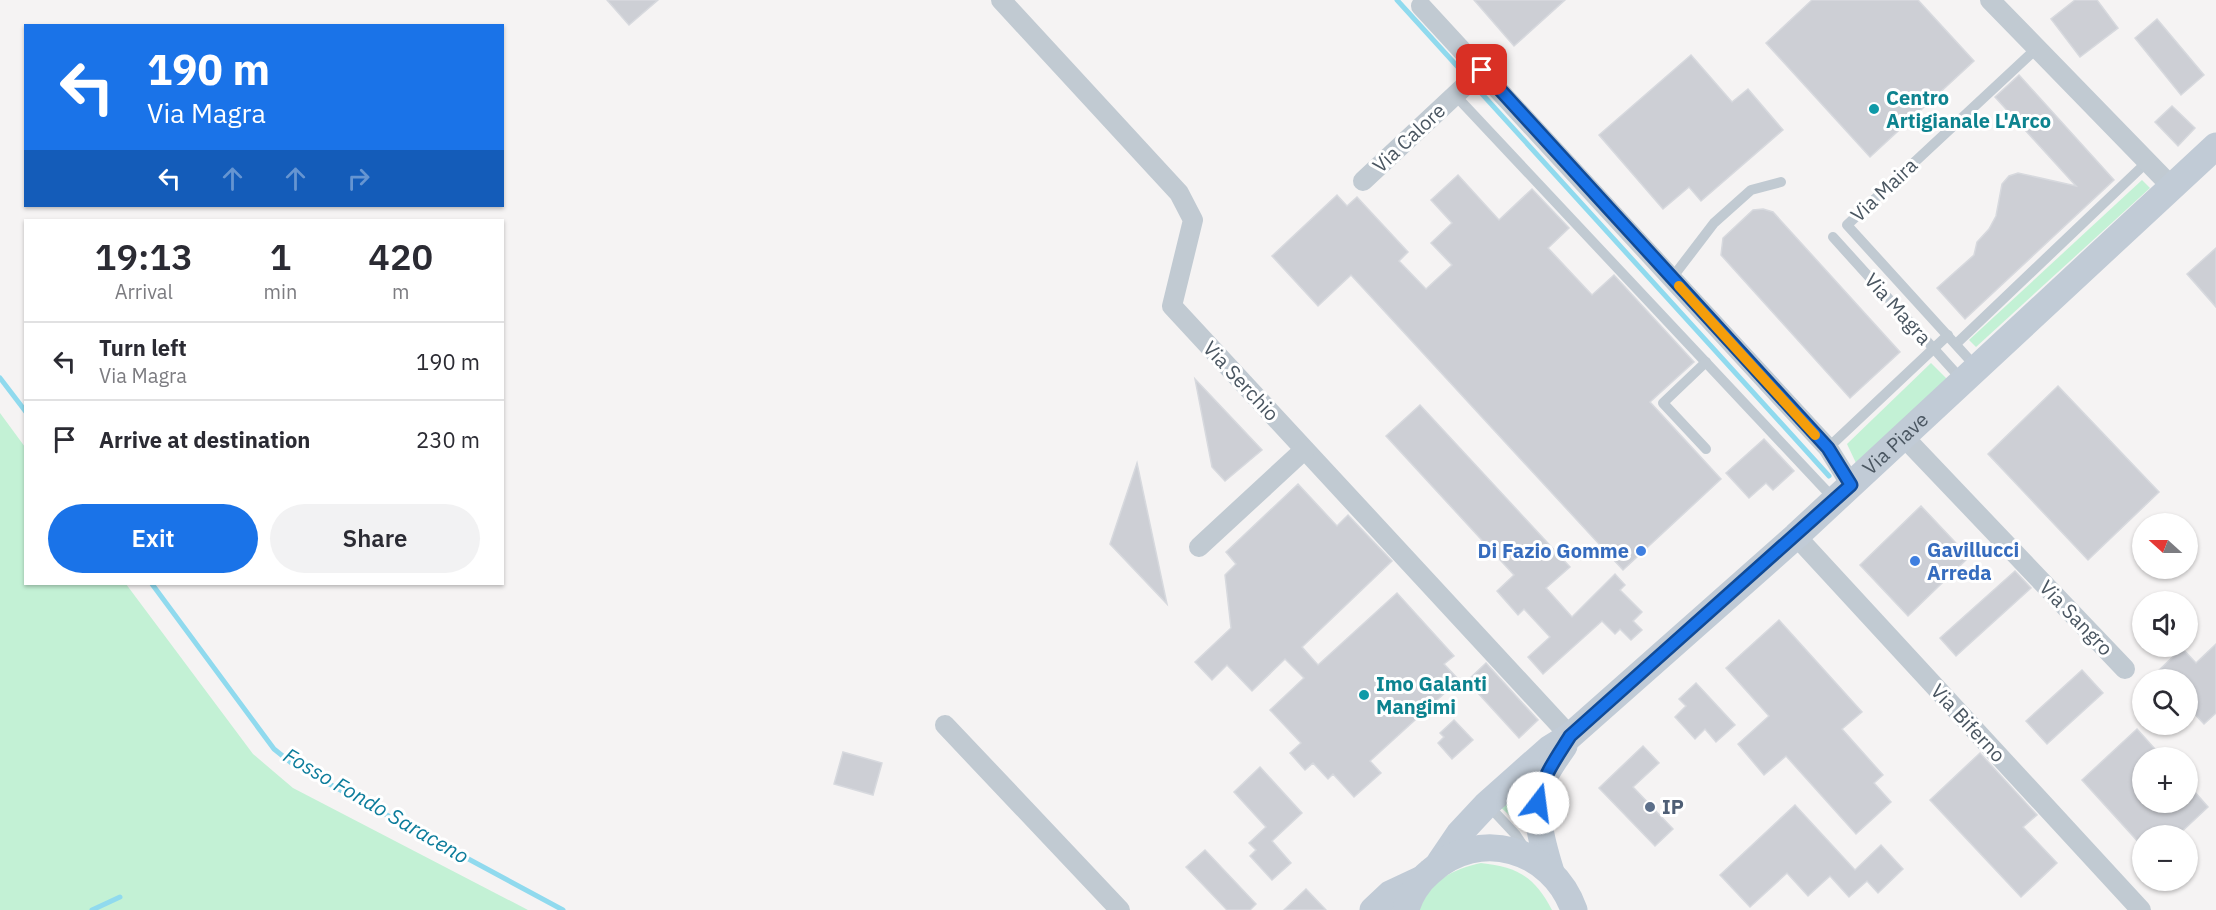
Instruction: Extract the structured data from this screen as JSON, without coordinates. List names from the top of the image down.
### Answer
{
  "streets": {
    "main road": ["Via Piave"],
    "street": [
      "Via Calore",
      "Via Serchio",
      "Via Sangro",
      "Via Biferno"
    ],
    "lane": ["Via Maira", "Via Magra"]
  },
  "crossings": [
    ["Via Maira", "Via Magra"],
    ["Via Maira", "Via Piave"],
    ["Via Magra", "Via Piave"],
    ["Via Serchio", "Via Piave"],
    ["Via Piave", "Via Sangro"],
    ["Via Piave", "Via Biferno"]
  ],
  "water": ["Fosso Fondo Saraceno"],
  "places": [
    "Centro Artigianale L'Arco",
    "Di Fazio Gomme",
    "Gavillucci Arreda",
    "Imo Galanti Mangimi",
    "IP"
  ],
  "north": "left",
  "page": {
    "turn": ["190 m", "Via Magra"],
    "eta": [
      "19:13",
      "Arrival",
      "1",
      "min",
      "420",
      "m"
    ],
    "list": [
      {
        "name": "Turn left",
        "note": "Via Magra",
        "value": "190 m"
      },
      {
        "name": "Arrive at destination",
        "value": "230 m"
      }
    ],
    "buttons": ["Exit", "Share"],
    "map_buttons": ["+", "−"]
  }
}
